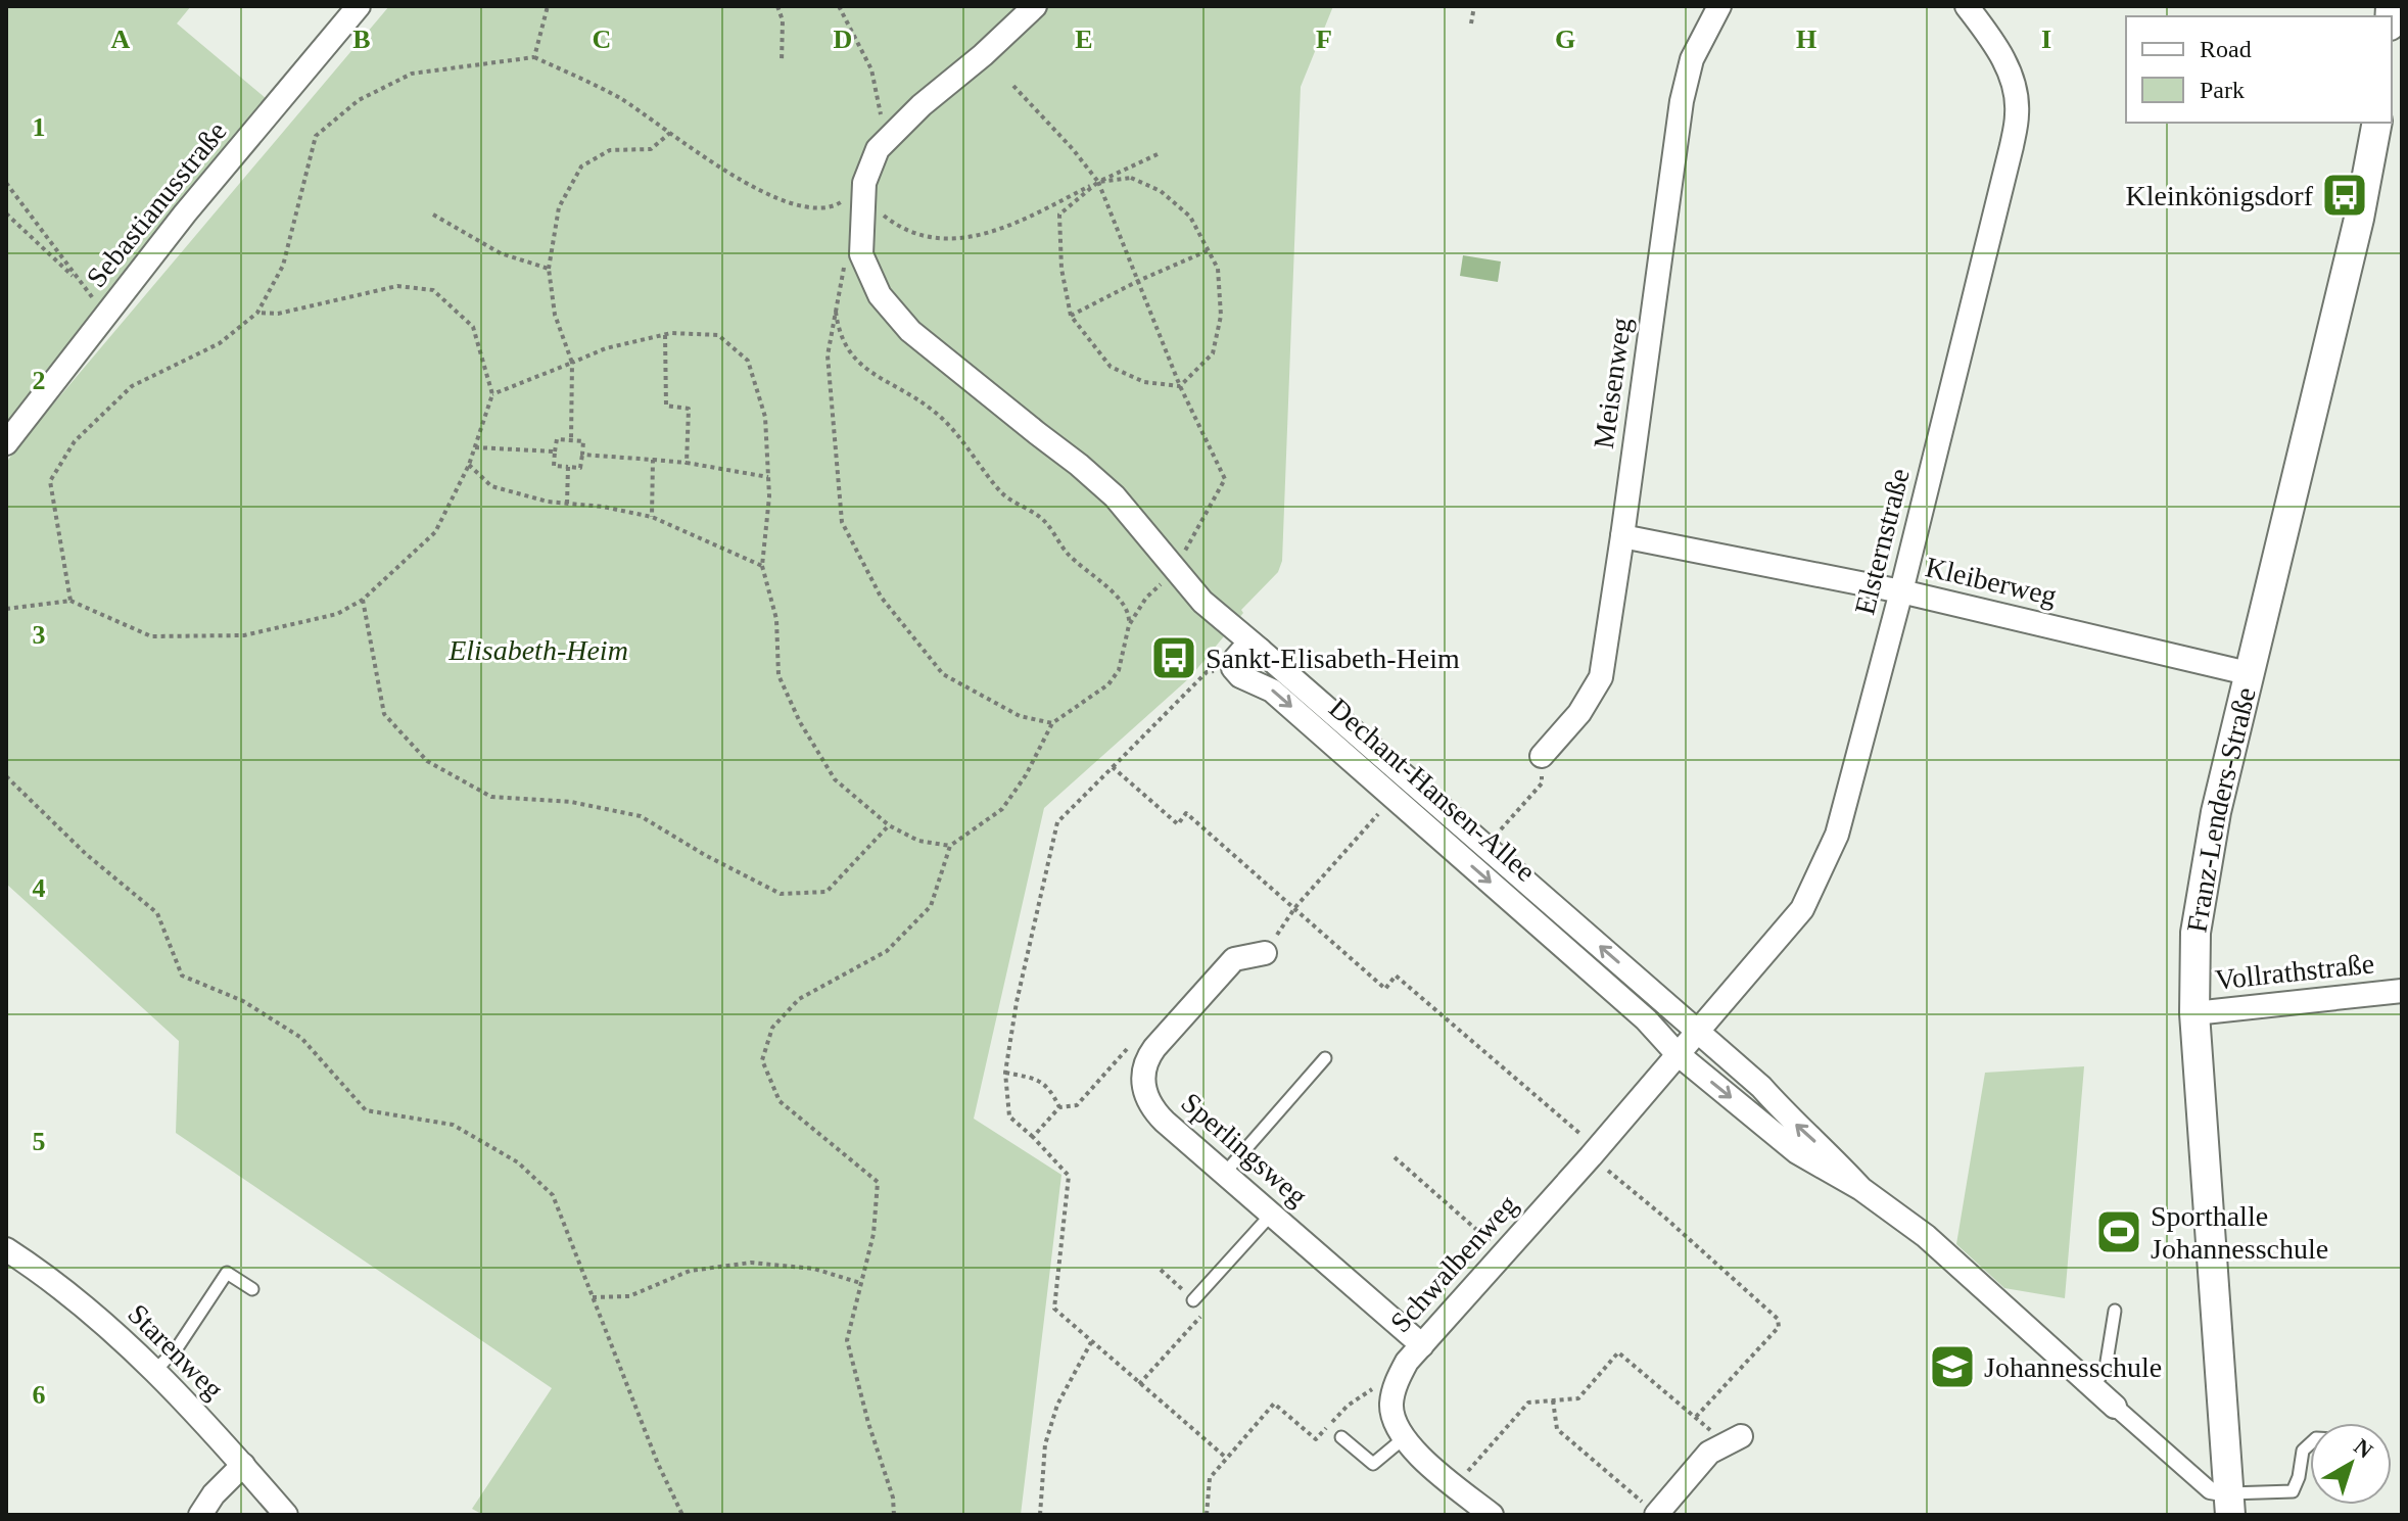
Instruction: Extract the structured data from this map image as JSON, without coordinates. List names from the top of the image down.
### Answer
{
  "streets": {
    "street": [
      "Sebastianusstraße",
      "Meisenweg",
      "Elsternstraße",
      "Kleiberweg",
      "Dechant-Hansen-Allee",
      "Franz-Lenders-Straße",
      "Vollrathstraße",
      "Sperlingsweg",
      "Schwalbenweg",
      "Starenweg"
    ]
  },
  "crossings": [
    ["Meisenweg", "Kleiberweg"],
    ["Elsternstraße", "Kleiberweg"],
    ["Elsternstraße", "Dechant-Hansen-Allee"],
    ["Elsternstraße", "Schwalbenweg"],
    ["Kleiberweg", "Franz-Lenders-Straße"],
    ["Dechant-Hansen-Allee", "Franz-Lenders-Straße"],
    ["Dechant-Hansen-Allee", "Schwalbenweg"],
    ["Franz-Lenders-Straße", "Vollrathstraße"],
    ["Sperlingsweg", "Schwalbenweg"]
  ],
  "parks": ["Elisabeth-Heim"],
  "places": {
    "bus stop": ["Kleinkönigsdorf", "Sankt-Elisabeth-Heim"],
    "sports": ["Sporthalle Johannesschule"],
    "school or university": ["Johannesschule"]
  },
  "legend": ["Road", "Park"],
  "north": "top right",
  "grid": {
    "columns": [
      "A",
      "B",
      "C",
      "D",
      "E",
      "F",
      "G",
      "H",
      "I"
    ],
    "rows": [
      "1",
      "2",
      "3",
      "4",
      "5",
      "6"
    ]
  }
}
